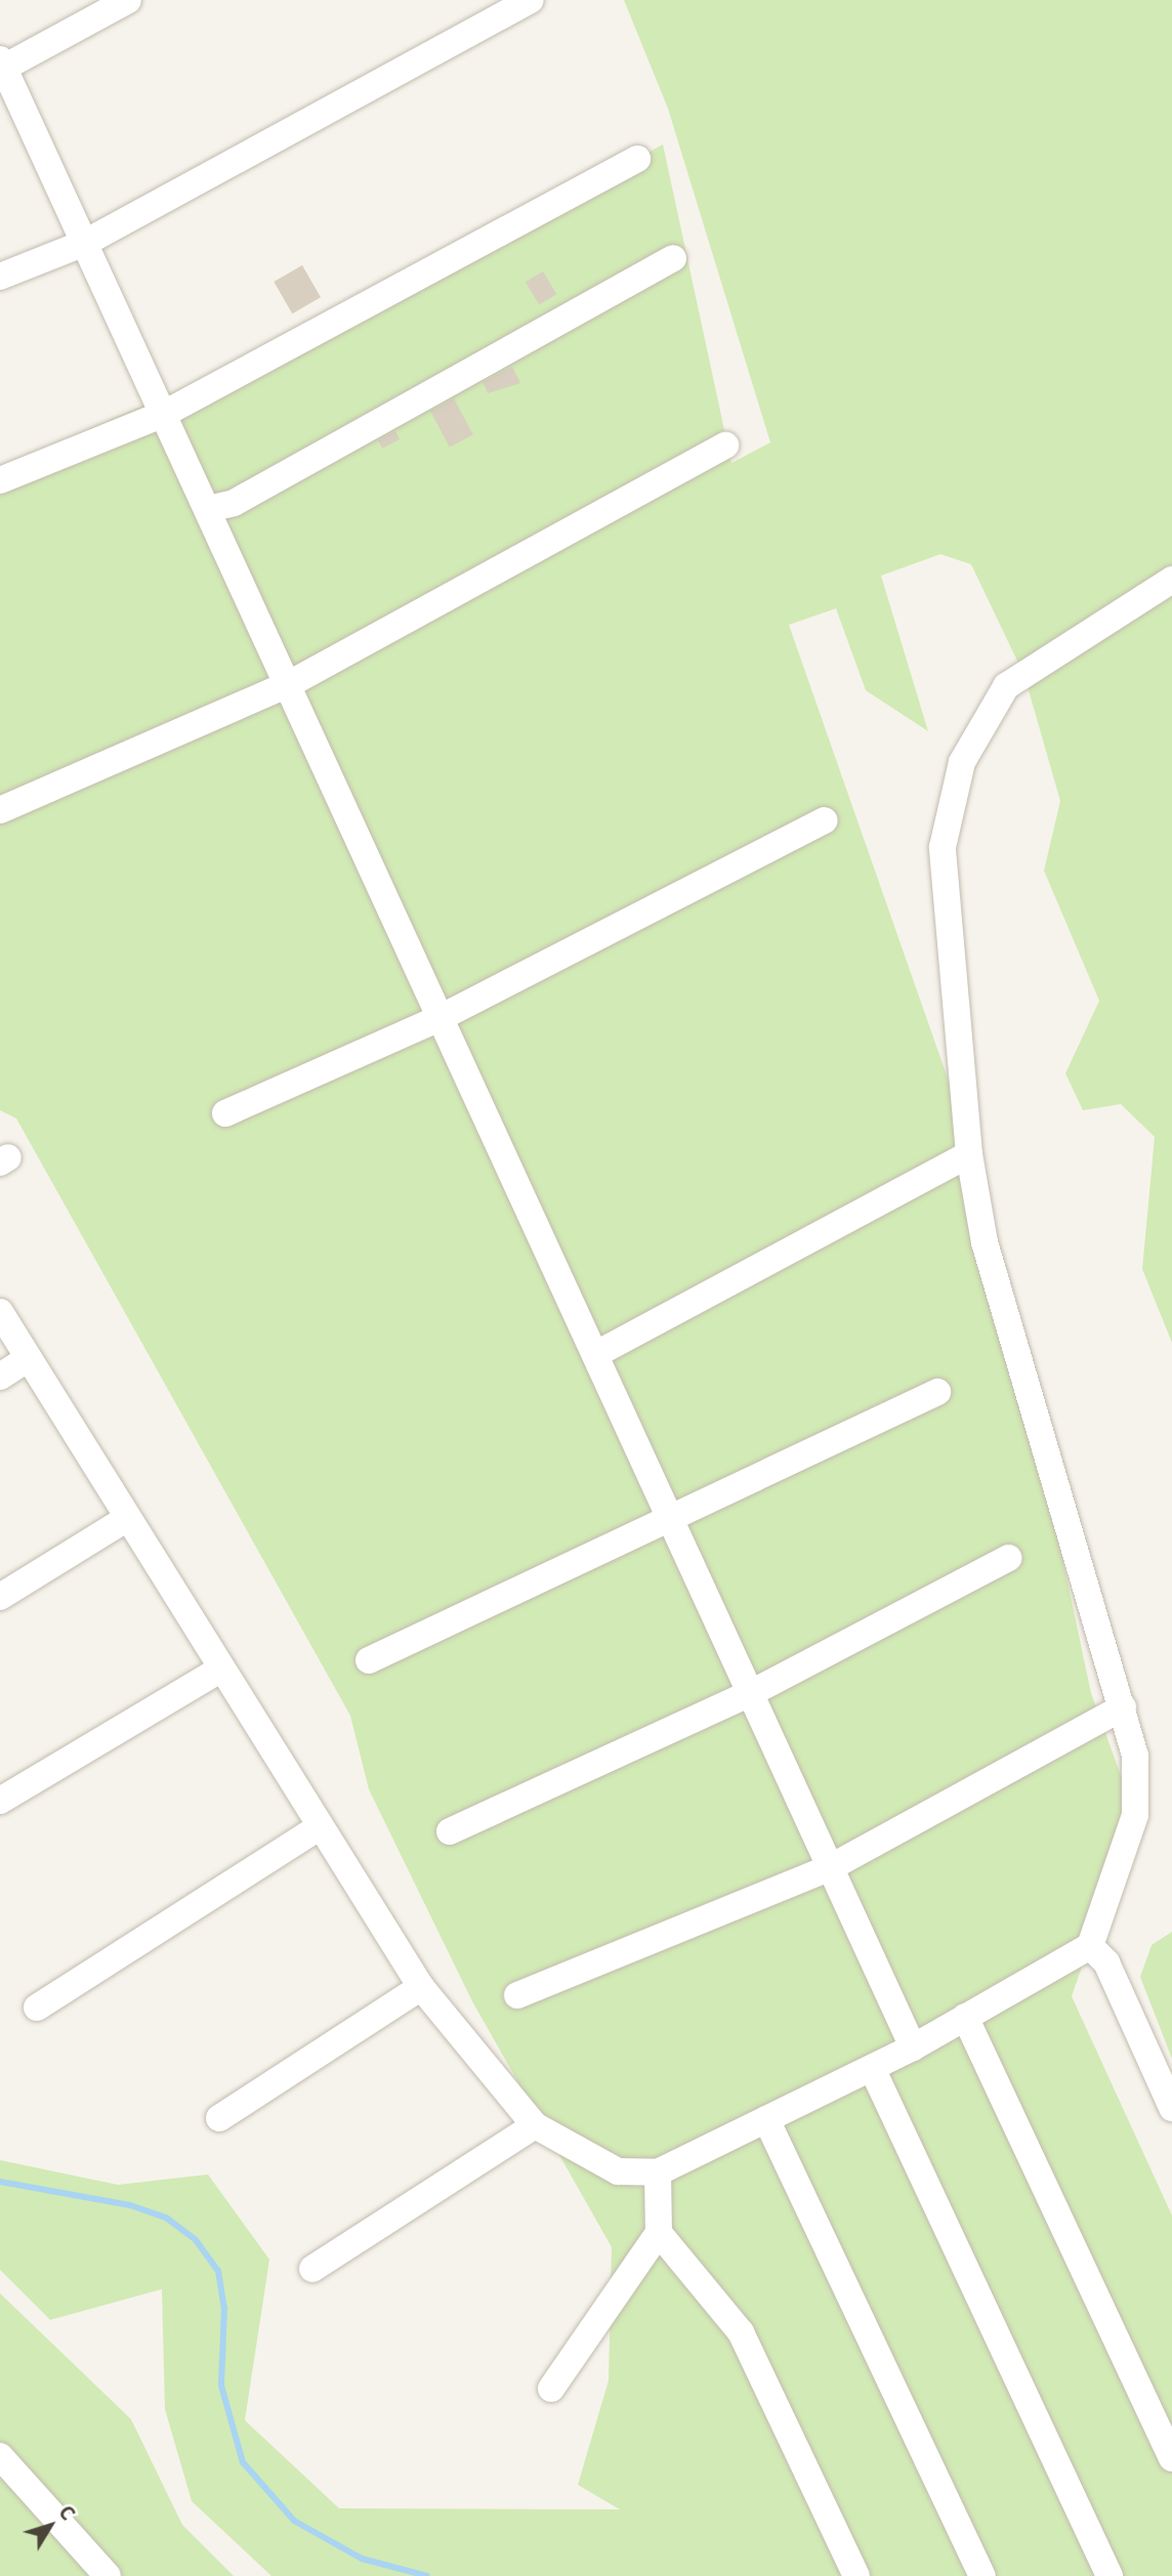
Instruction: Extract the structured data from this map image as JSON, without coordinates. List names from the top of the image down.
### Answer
{
  "north": "top right"
}
